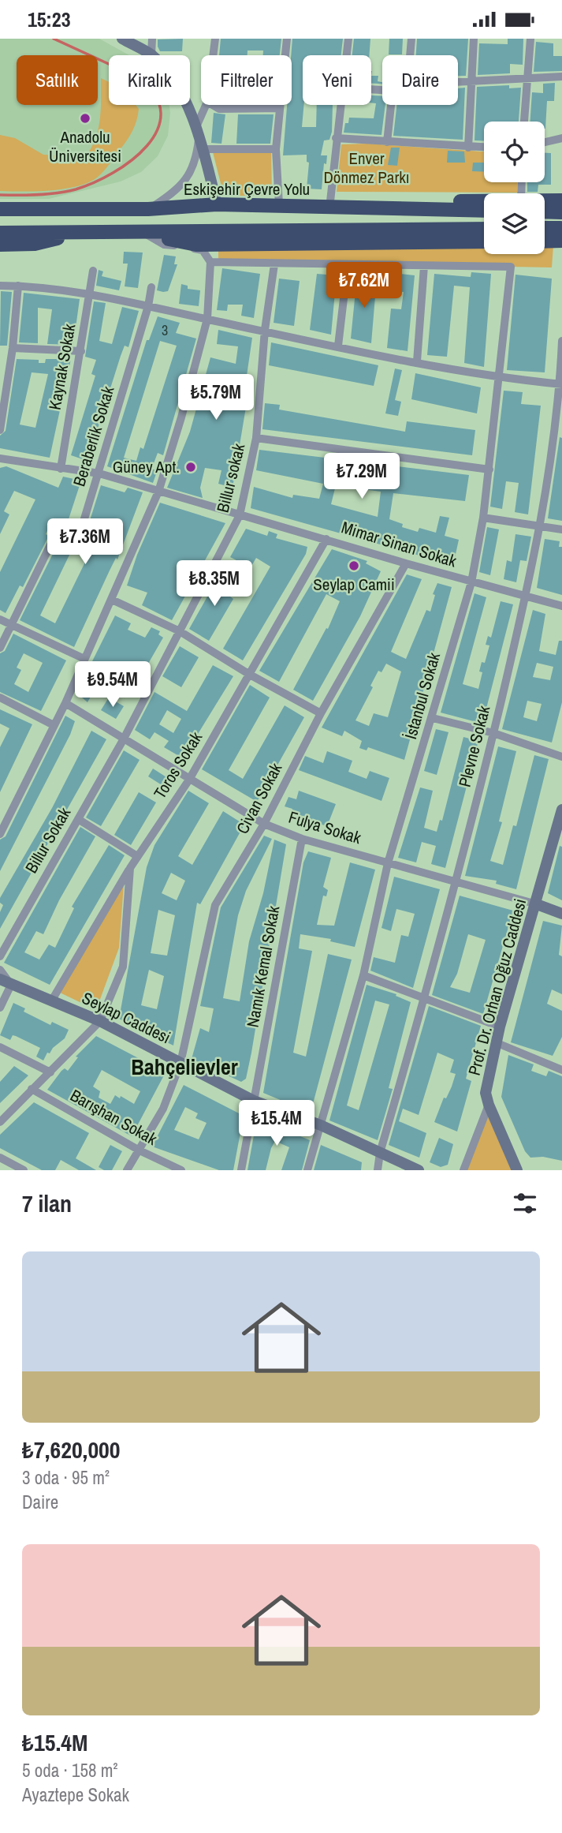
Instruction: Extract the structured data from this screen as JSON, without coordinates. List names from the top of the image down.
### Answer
{
  "streets": {
    "highway": ["Eskişehir Çevre Yolu"],
    "main road": ["Prof. Dr. Orhan Oğuz Caddesi", "Seylap Caddesi"],
    "street": [
      "Kaynak Sokak",
      "Beraberlik Sokak",
      "Billur sokak",
      "Mimar Sinan Sokak",
      "İstanbul Sokak",
      "Plevne Sokak",
      "Toros Sokak",
      "Civan Sokak",
      "Fulya Sokak",
      "Billur Sokak",
      "Namık Kemal Sokak",
      "Barışhan Sokak"
    ]
  },
  "crossings": [
    ["Kaynak Sokak", "Mimar Sinan Sokak"],
    ["Beraberlik Sokak", "Mimar Sinan Sokak"],
    ["Billur sokak", "Mimar Sinan Sokak"],
    ["Billur sokak", "Fulya Sokak"],
    ["Billur sokak", "Billur Sokak"],
    ["Mimar Sinan Sokak", "İstanbul Sokak"],
    ["Mimar Sinan Sokak", "Plevne Sokak"],
    ["Mimar Sinan Sokak", "Toros Sokak"],
    ["Mimar Sinan Sokak", "Civan Sokak"],
    ["İstanbul Sokak", "Fulya Sokak"],
    ["İstanbul Sokak", "Seylap Caddesi"],
    ["Plevne Sokak", "Fulya Sokak"],
    ["Plevne Sokak", "Seylap Caddesi"],
    ["Toros Sokak", "Fulya Sokak"],
    ["Toros Sokak", "Seylap Caddesi"],
    ["Civan Sokak", "Fulya Sokak"],
    ["Civan Sokak", "Seylap Caddesi"],
    ["Civan Sokak", "Barışhan Sokak"],
    ["Fulya Sokak", "Billur Sokak"],
    ["Fulya Sokak", "Namık Kemal Sokak"],
    ["Fulya Sokak", "Prof. Dr. Orhan Oğuz Caddesi"],
    ["Namık Kemal Sokak", "Seylap Caddesi"]
  ],
  "districts": ["Bahçelievler"],
  "parks": ["Enver Dönmez Parkı"],
  "places": ["Anadolu Üniversitesi", "Güney Apt.", "Seylap Camii"],
  "house_numbers": ["3"],
  "page": {
    "status": "15:23",
    "chip": [
      "Satılık",
      "Kiralık",
      "Filtreler",
      "Yeni",
      "Daire"
    ],
    "price": [
      "₺7.62M",
      "₺5.79M",
      "₺7.29M",
      "₺7.36M",
      "₺8.35M",
      "₺9.54M",
      "₺15.4M"
    ],
    "heading": "7 ilan",
    "list": [
      {
        "name": "₺7,620,000",
        "note": "3 oda · 95 m² · Daire"
      },
      {
        "name": "₺15.4M",
        "note": "5 oda · 158 m² · Ayaztepe Sokak"
      }
    ]
  }
}
